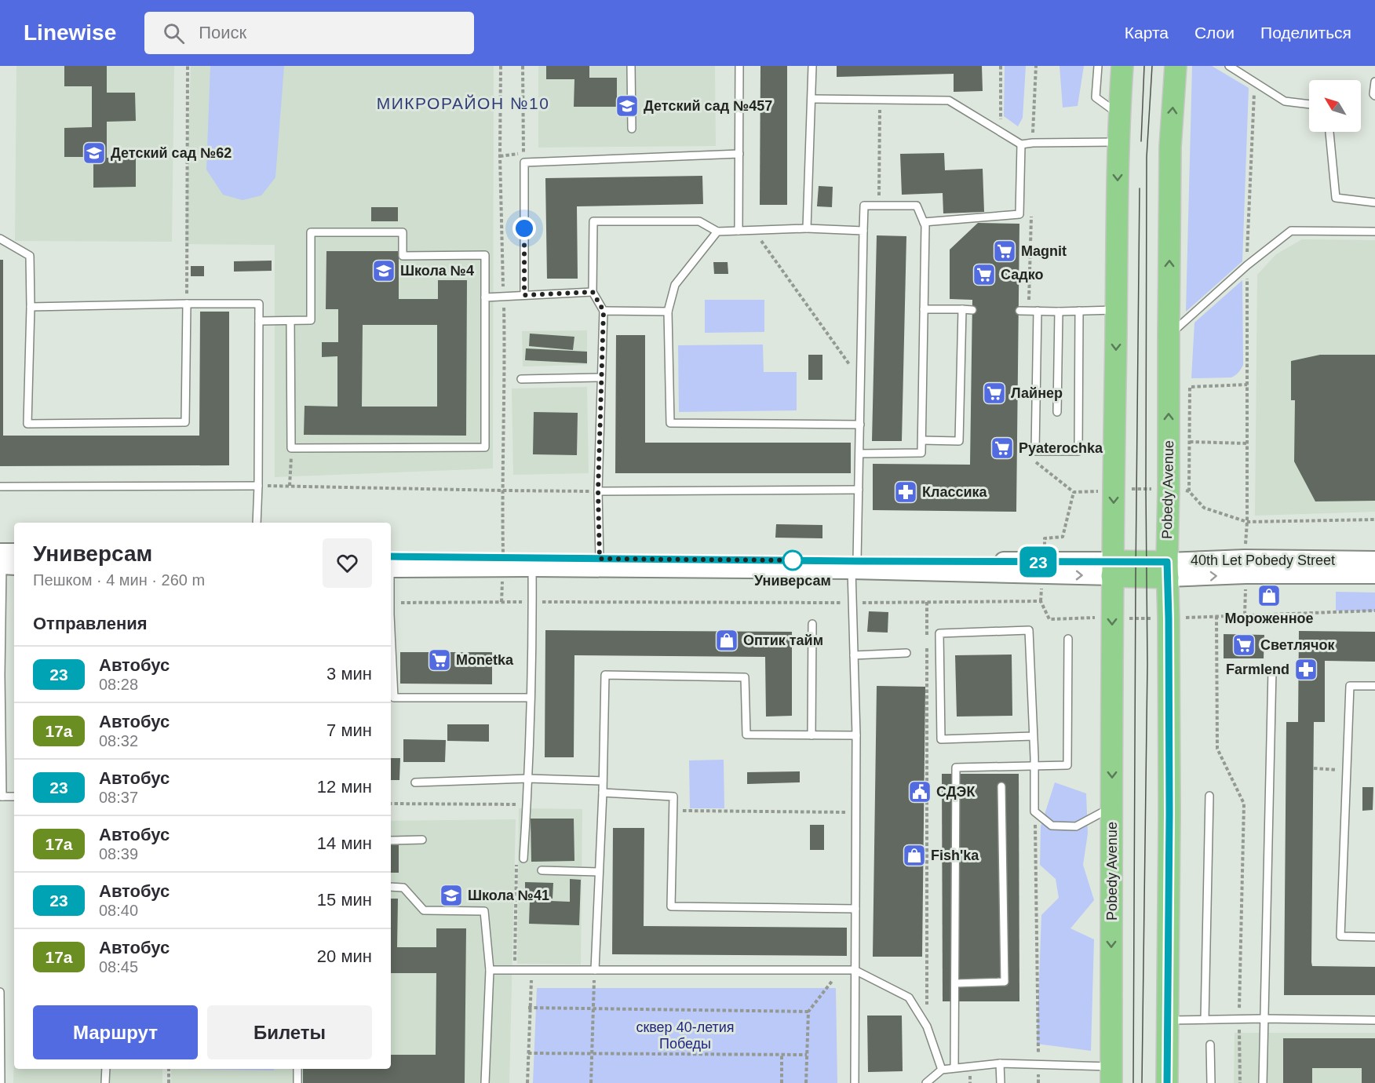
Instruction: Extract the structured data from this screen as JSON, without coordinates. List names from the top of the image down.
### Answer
{
  "streets": {
    "main road": ["Pobedy Avenue", "40th Let Pobedy Street"]
  },
  "crossings": [
    ["Pobedy Avenue", "40th Let Pobedy Street"]
  ],
  "districts": ["МИКРОРАЙОН №10"],
  "parks": ["сквер 40-летия Победы"],
  "places": {
    "school or university": [
      "Детский сад №457",
      "Детский сад №62",
      "Школа №4",
      "Школа №41"
    ],
    "supermarket": [
      "Magnit",
      "Садко",
      "Лайнер",
      "Pyaterochka",
      "Светлячок",
      "Monetka"
    ],
    "pharmacy": ["Классика", "Farmlend"],
    "other": ["Универсам"],
    "shop": ["Мороженное", "Оптик тайм", "Fish'ka"],
    "public building": ["СДЭК"]
  },
  "lines": ["bus line 23"],
  "north": "top left",
  "page": {
    "header": "Linewise",
    "search": "Поиск",
    "nav": ["Карта", "Слои", "Поделиться"],
    "on_map": "23",
    "heading": [
      ["Универсам", "Пешком · 4 мин · 260 m"],
      "Отправления"
    ],
    "list": [
      {
        "mark": "23",
        "name": "Автобус",
        "note": "08:28",
        "value": "3 мин"
      },
      {
        "mark": "17a",
        "name": "Автобус",
        "note": "08:32",
        "value": "7 мин"
      },
      {
        "mark": "23",
        "name": "Автобус",
        "note": "08:37",
        "value": "12 мин"
      },
      {
        "mark": "17a",
        "name": "Автобус",
        "note": "08:39",
        "value": "14 мин"
      },
      {
        "mark": "23",
        "name": "Автобус",
        "note": "08:40",
        "value": "15 мин"
      },
      {
        "mark": "17a",
        "name": "Автобус",
        "note": "08:45",
        "value": "20 мин"
      }
    ],
    "buttons": ["Маршрут", "Билеты"]
  }
}
